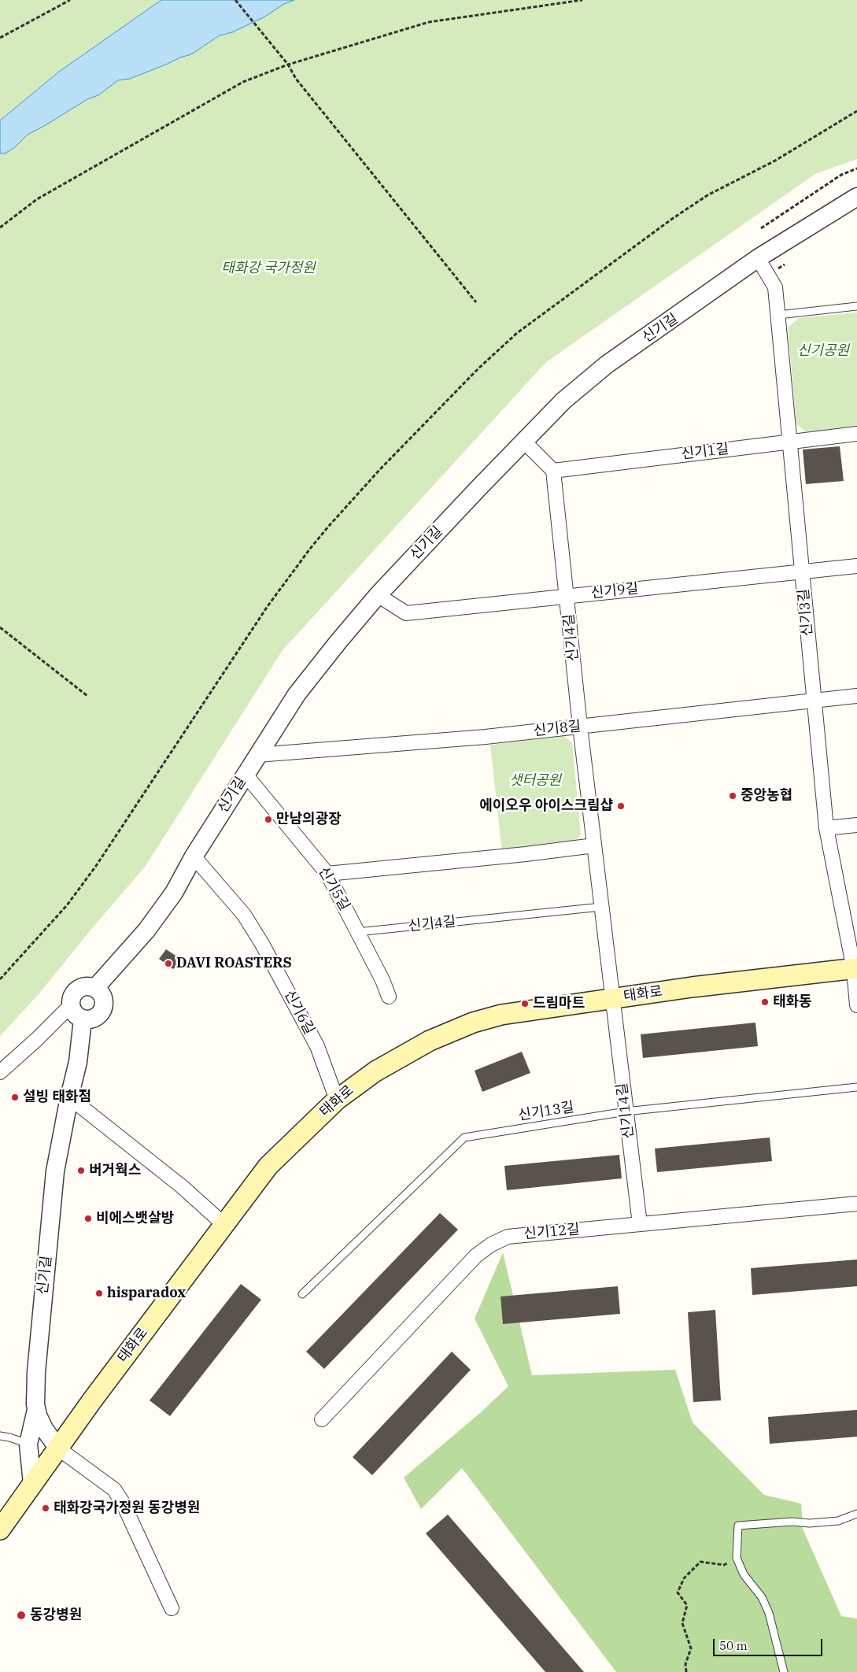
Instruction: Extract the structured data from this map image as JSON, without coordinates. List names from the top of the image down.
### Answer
{
  "streets": {
    "main road": ["태화로"],
    "street": [
      "신기길",
      "신기1길",
      "신기9길",
      "신기3길",
      "신기4길",
      "신기8길",
      "신기5길",
      "신기6길",
      "신기14길",
      "신기12길"
    ],
    "lane": ["신기13길"]
  },
  "crossings": [
    ["신기길", "신기9길"],
    ["신기길", "신기3길"],
    ["신기길", "신기8길"],
    ["신기길", "신기5길"],
    ["신기길", "태화로"],
    ["신기길", "신기6길"],
    ["신기1길", "신기3길"],
    ["신기1길", "신기4길"],
    ["신기9길", "신기3길"],
    ["신기9길", "신기4길"],
    ["신기3길", "신기8길"],
    ["신기3길", "태화로"],
    ["신기4길", "신기8길"],
    ["신기4길", "신기5길"],
    ["신기4길", "태화로"],
    ["신기4길", "신기14길"],
    ["태화로", "신기6길"],
    ["태화로", "신기14길"],
    ["신기14길", "신기13길"],
    ["신기14길", "신기12길"]
  ],
  "parks": ["태화강 국가정원", "신기공원", "샛터공원"],
  "places": [
    "중앙농협",
    "에이오우 아이스크림샵",
    "만남의광장",
    "DAVI ROASTERS",
    "태화동",
    "드림마트",
    "설빙 태화점",
    "버거웍스",
    "비에스뱃살방",
    "hisparadox",
    "태화강국가정원 동강병원",
    "동강병원"
  ],
  "scale_bar": "50 m"
}
